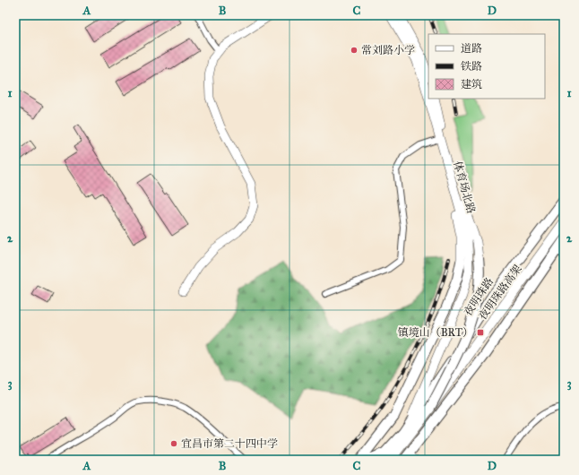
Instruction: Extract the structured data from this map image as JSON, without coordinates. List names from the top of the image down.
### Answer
{
  "streets": {
    "highway": ["夜明珠路高架"],
    "main road": ["体育场北路", "夜明珠路"]
  },
  "crossings": [
    ["体育场北路", "夜明珠路"]
  ],
  "places": {
    "other": ["常刘路小学", "宜昌市第二十四中学"],
    "transit": ["镇境山（BRT）"]
  },
  "legend": ["道路", "铁路", "建筑"],
  "grid": {
    "columns": [
      "A",
      "B",
      "C",
      "D"
    ],
    "rows": ["1", "2", "3"]
  }
}
